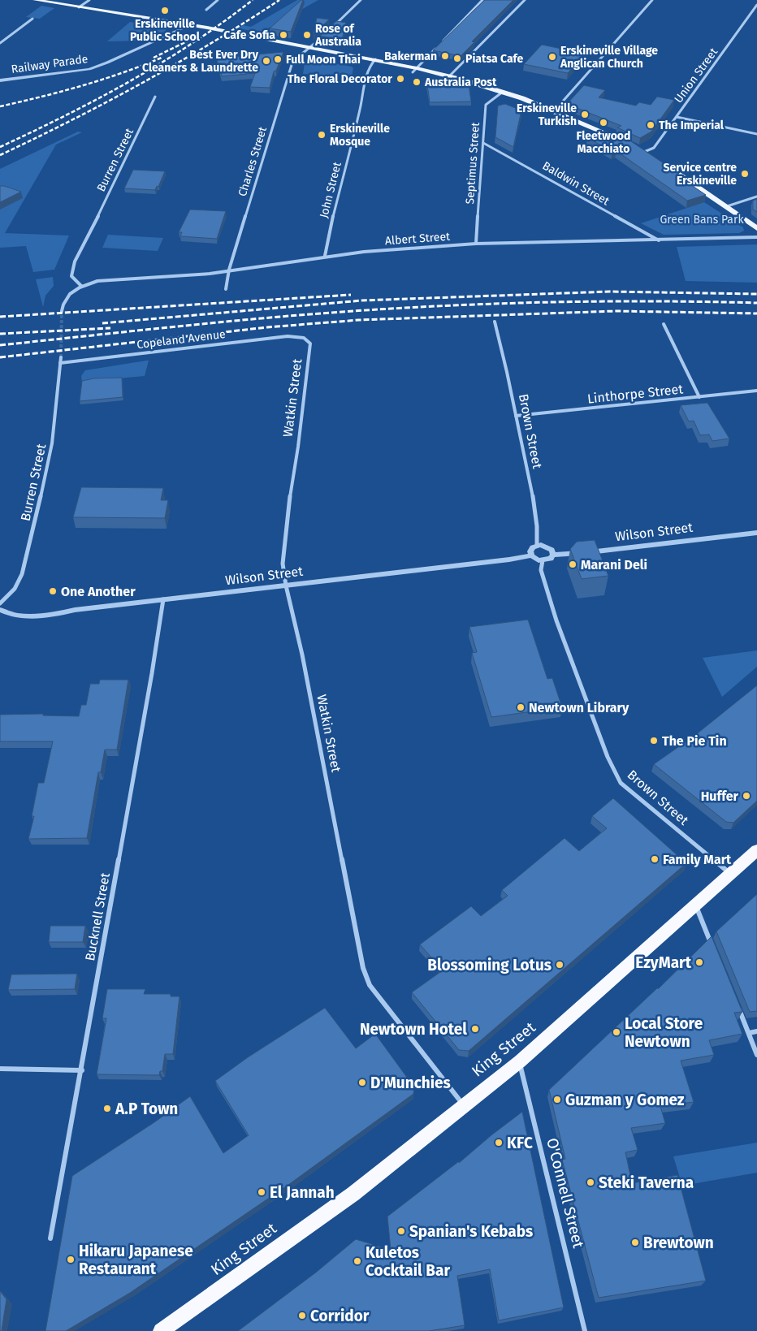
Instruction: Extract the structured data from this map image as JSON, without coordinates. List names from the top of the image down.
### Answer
{
  "streets": {
    "highway": ["King Street"],
    "street": [
      "Railway Parade",
      "Union Street",
      "Burren Street",
      "Charles Street",
      "Septimus Street",
      "Baldwin Street",
      "John Street",
      "Albert Street",
      "Copeland Avenue",
      "Linthorpe Street",
      "Watkin Street",
      "Brown Street",
      "Wilson Street",
      "Bucknell Street",
      "O'Connell Street"
    ]
  },
  "crossings": [
    ["Burren Street", "Albert Street"],
    ["Burren Street", "Copeland Avenue"],
    ["Charles Street", "Albert Street"],
    ["Septimus Street", "Baldwin Street"],
    ["Septimus Street", "Albert Street"],
    ["Baldwin Street", "Albert Street"],
    ["John Street", "Albert Street"],
    ["Copeland Avenue", "Watkin Street"],
    ["Linthorpe Street", "Brown Street"],
    ["Watkin Street", "Wilson Street"],
    ["Watkin Street", "King Street"],
    ["Brown Street", "Wilson Street"],
    ["Brown Street", "King Street"],
    ["Wilson Street", "Bucknell Street"],
    ["King Street", "O'Connell Street"]
  ],
  "parks": ["Green Bans Park"],
  "places": [
    "Erskineville Public School",
    "Cafe Sofia",
    "Rose of Australia",
    "Bakerman",
    "Erskineville Village Anglican Church",
    "Piatsa Cafe",
    "Full Moon Thai",
    "Best Ever Dry Cleaners & Laundrette",
    "The Floral Decorator",
    "Australia Post",
    "Erskineville Turkish",
    "Fleetwood Macchiato",
    "The Imperial",
    "Erskineville Mosque",
    "Service centre Erskineville",
    "Marani Deli",
    "One Another",
    "Newtown Library",
    "The Pie Tin",
    "Huffer",
    "Family Mart",
    "EzyMart",
    "Blossoming Lotus",
    "Newtown Hotel",
    "Local Store Newtown",
    "D'Munchies",
    "Guzman y Gomez",
    "A.P Town",
    "KFC",
    "Steki Taverna",
    "El Jannah",
    "Spanian's Kebabs",
    "Brewtown",
    "Hikaru Japanese Restaurant",
    "Kuletos Cocktail Bar",
    "Corridor"
  ]
}
